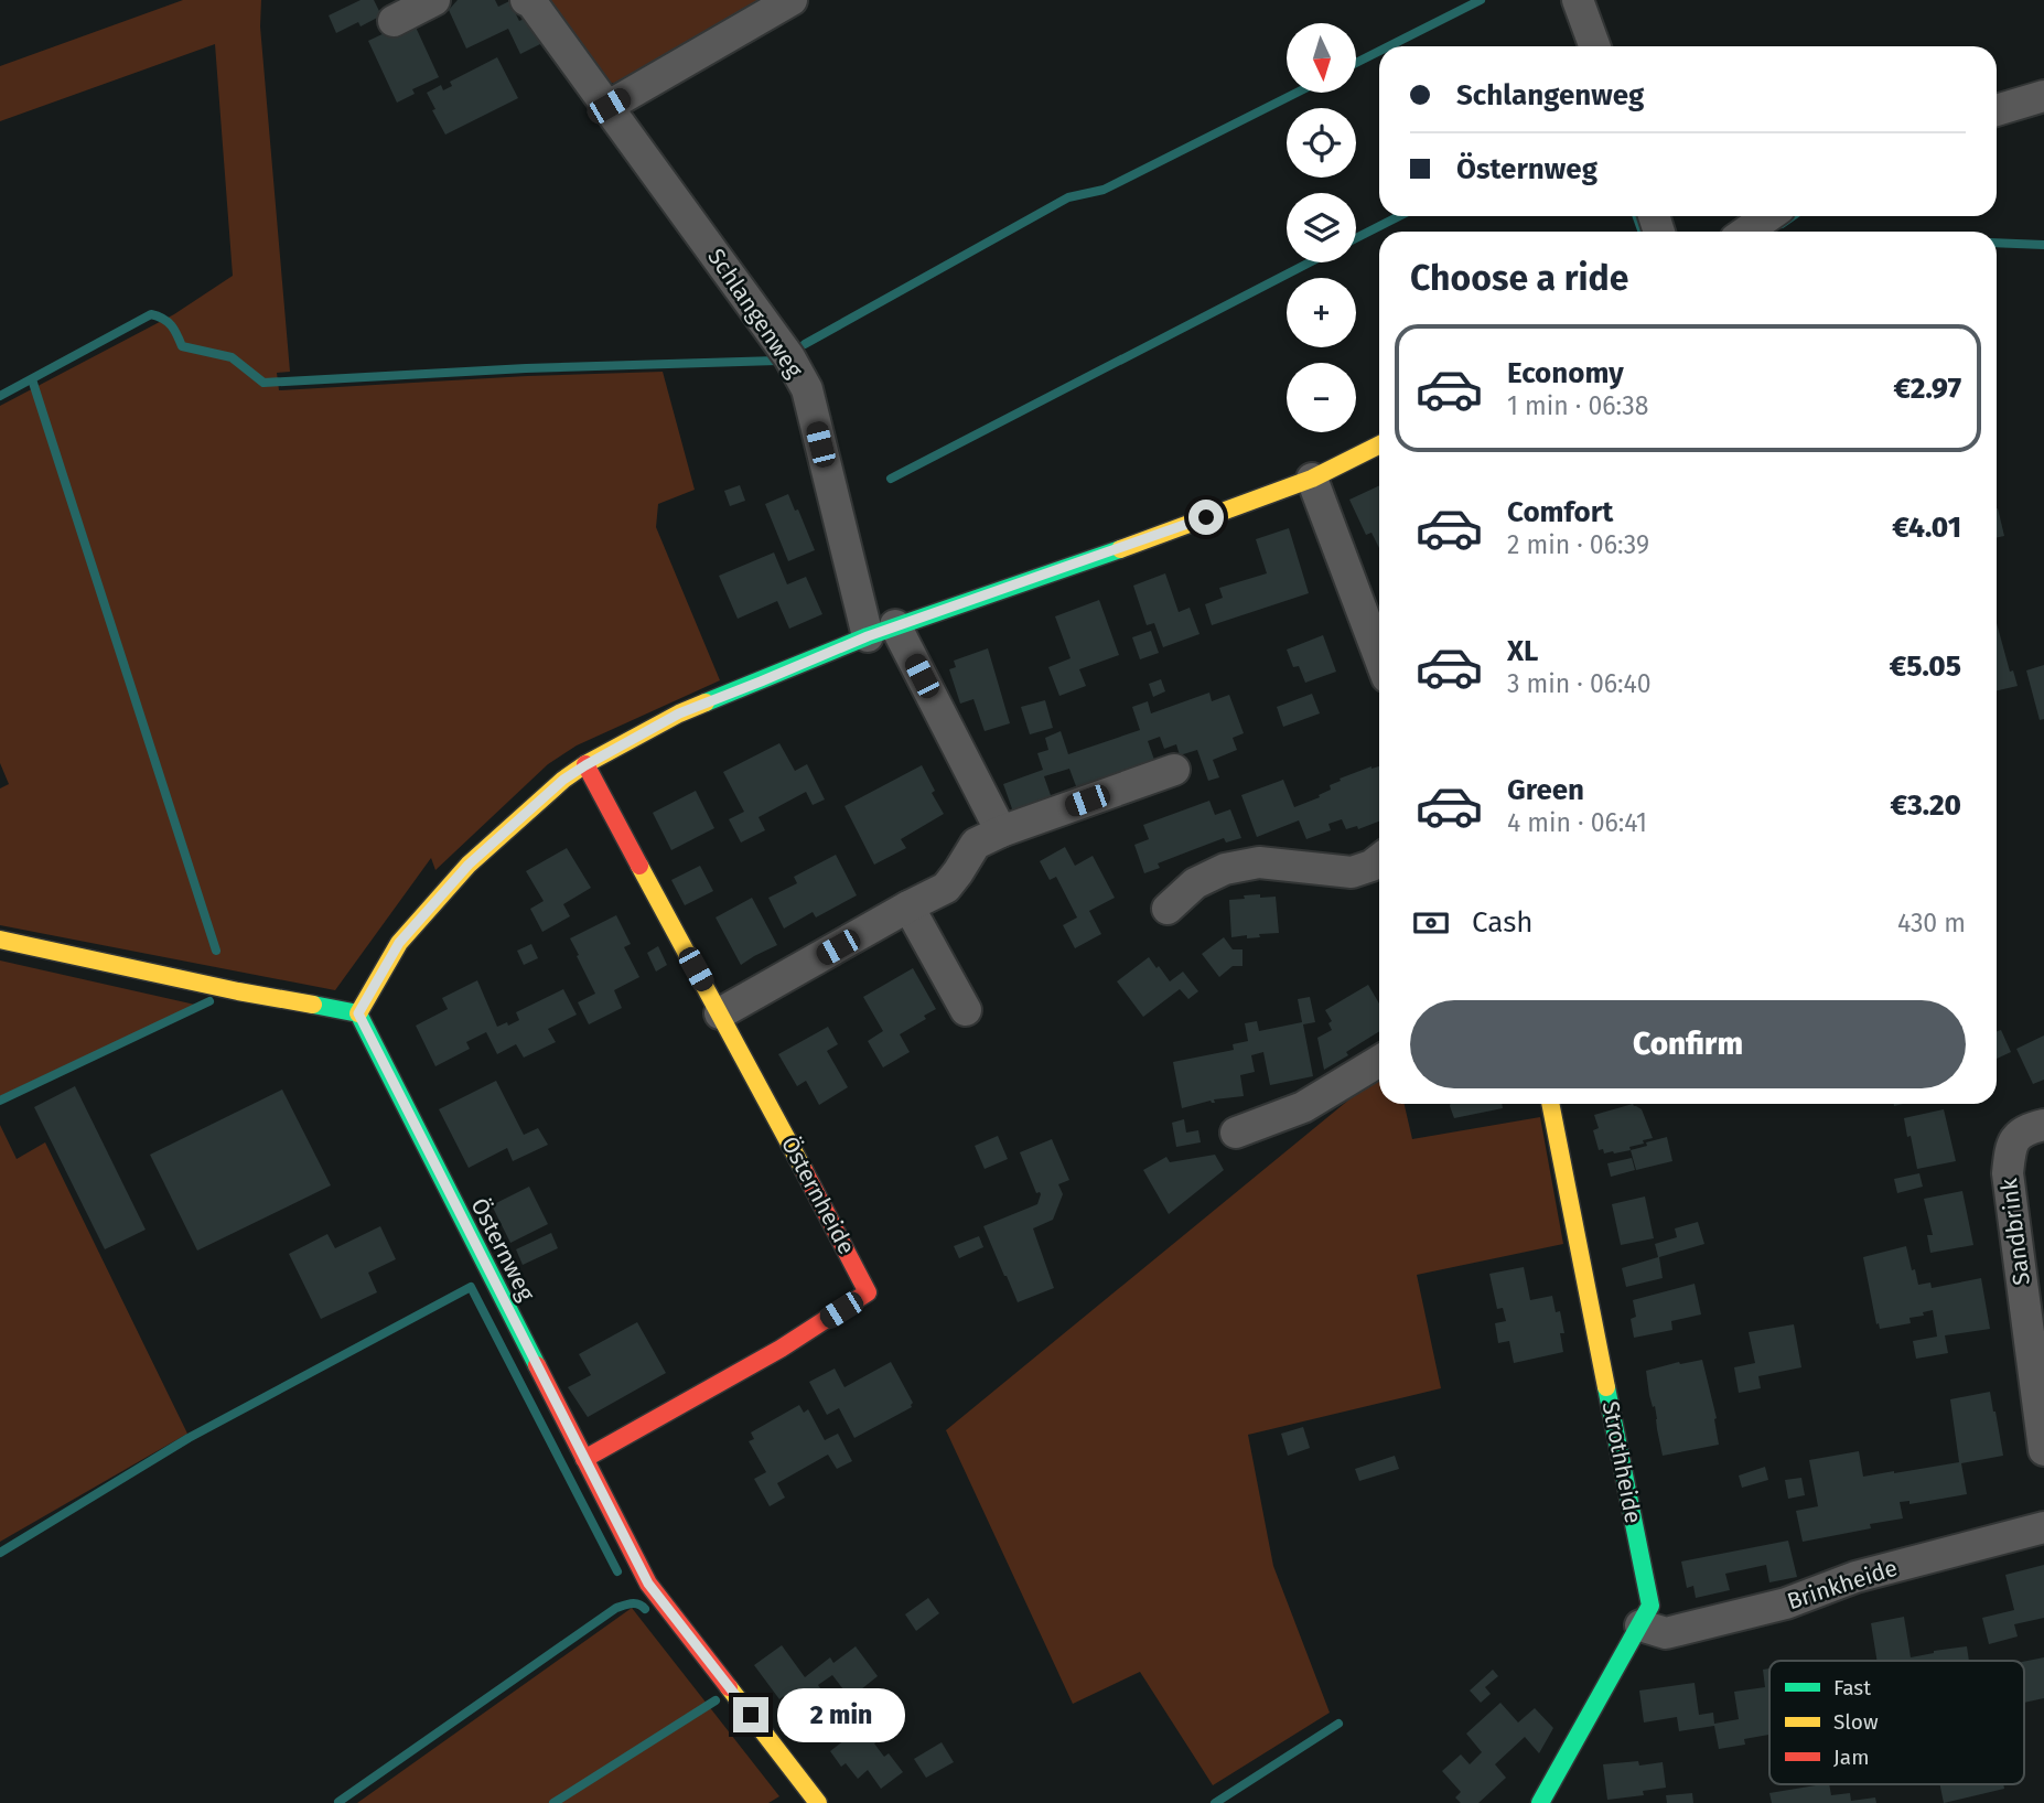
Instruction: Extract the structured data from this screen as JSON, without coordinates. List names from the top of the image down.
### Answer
{
  "streets": {
    "street": [
      "Schlangenweg",
      "Östernheide",
      "Sandbrink",
      "Östernweg",
      "Strothheide",
      "Brinkheide"
    ]
  },
  "crossings": [
    ["Östernheide", "Östernweg"],
    ["Strothheide", "Brinkheide"]
  ],
  "legend": ["Fast", "Slow", "Jam"],
  "north": "bottom",
  "page": {
    "map_buttons": ["+", "−"],
    "banner": ["Schlangenweg", "Östernweg"],
    "heading": "Choose a ride",
    "list": [
      {
        "name": "Economy",
        "note": "1 min · 06:38",
        "value": "€2.97"
      },
      {
        "name": "Comfort",
        "note": "2 min · 06:39",
        "value": "€4.01"
      },
      {
        "name": "XL",
        "note": "3 min · 06:40",
        "value": "€5.05"
      },
      {
        "name": "Green",
        "note": "4 min · 06:41",
        "value": "€3.20"
      }
    ],
    "pay": ["Cash", "430 m"],
    "buttons": "Confirm",
    "bubble": "2 min"
  }
}
